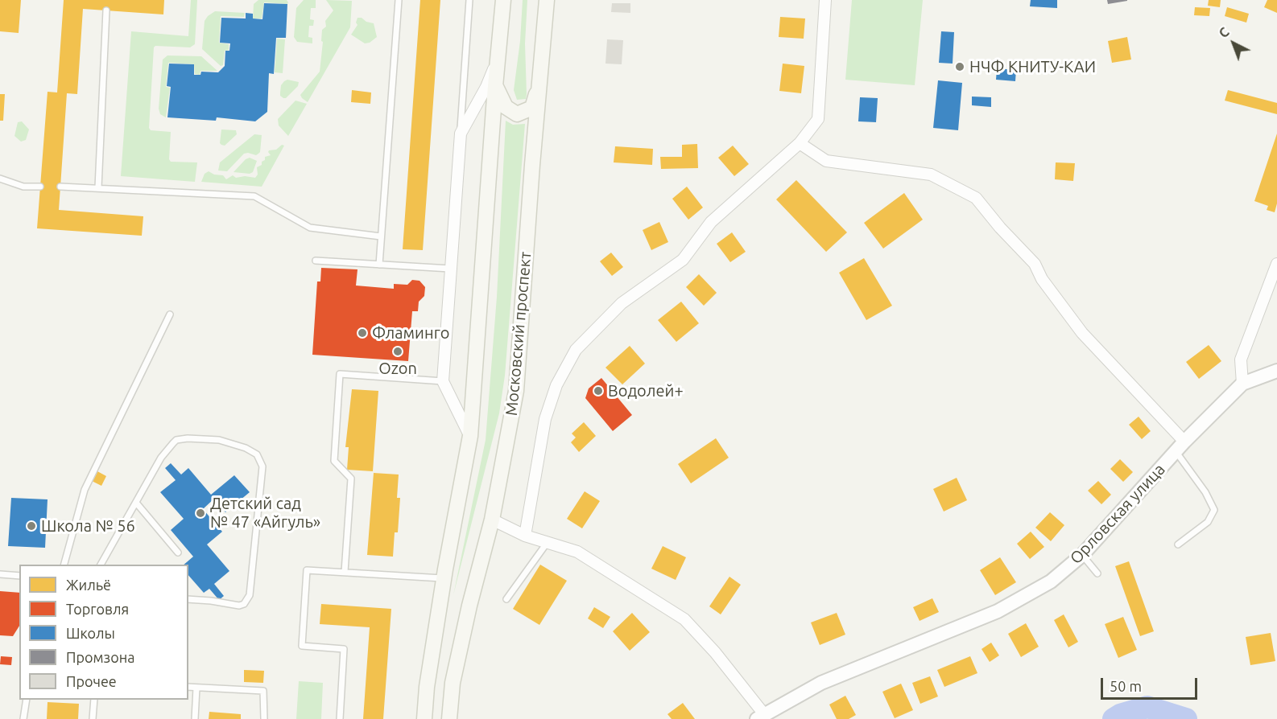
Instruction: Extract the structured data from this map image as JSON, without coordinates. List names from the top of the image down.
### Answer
{
  "streets": {
    "main road": ["Московский проспект"],
    "street": ["Орловская улица"]
  },
  "places": [
    "НЧФ КНИТУ-КАИ",
    "Фламинго",
    "Ozon",
    "Водолей+",
    "Детский сад № 47 «Айгуль»",
    "Школа № 56"
  ],
  "legend": [
    "Жильё",
    "Торговля",
    "Школы",
    "Промзона",
    "Прочее"
  ],
  "scale_bar": "50 m",
  "north": "top left"
}
